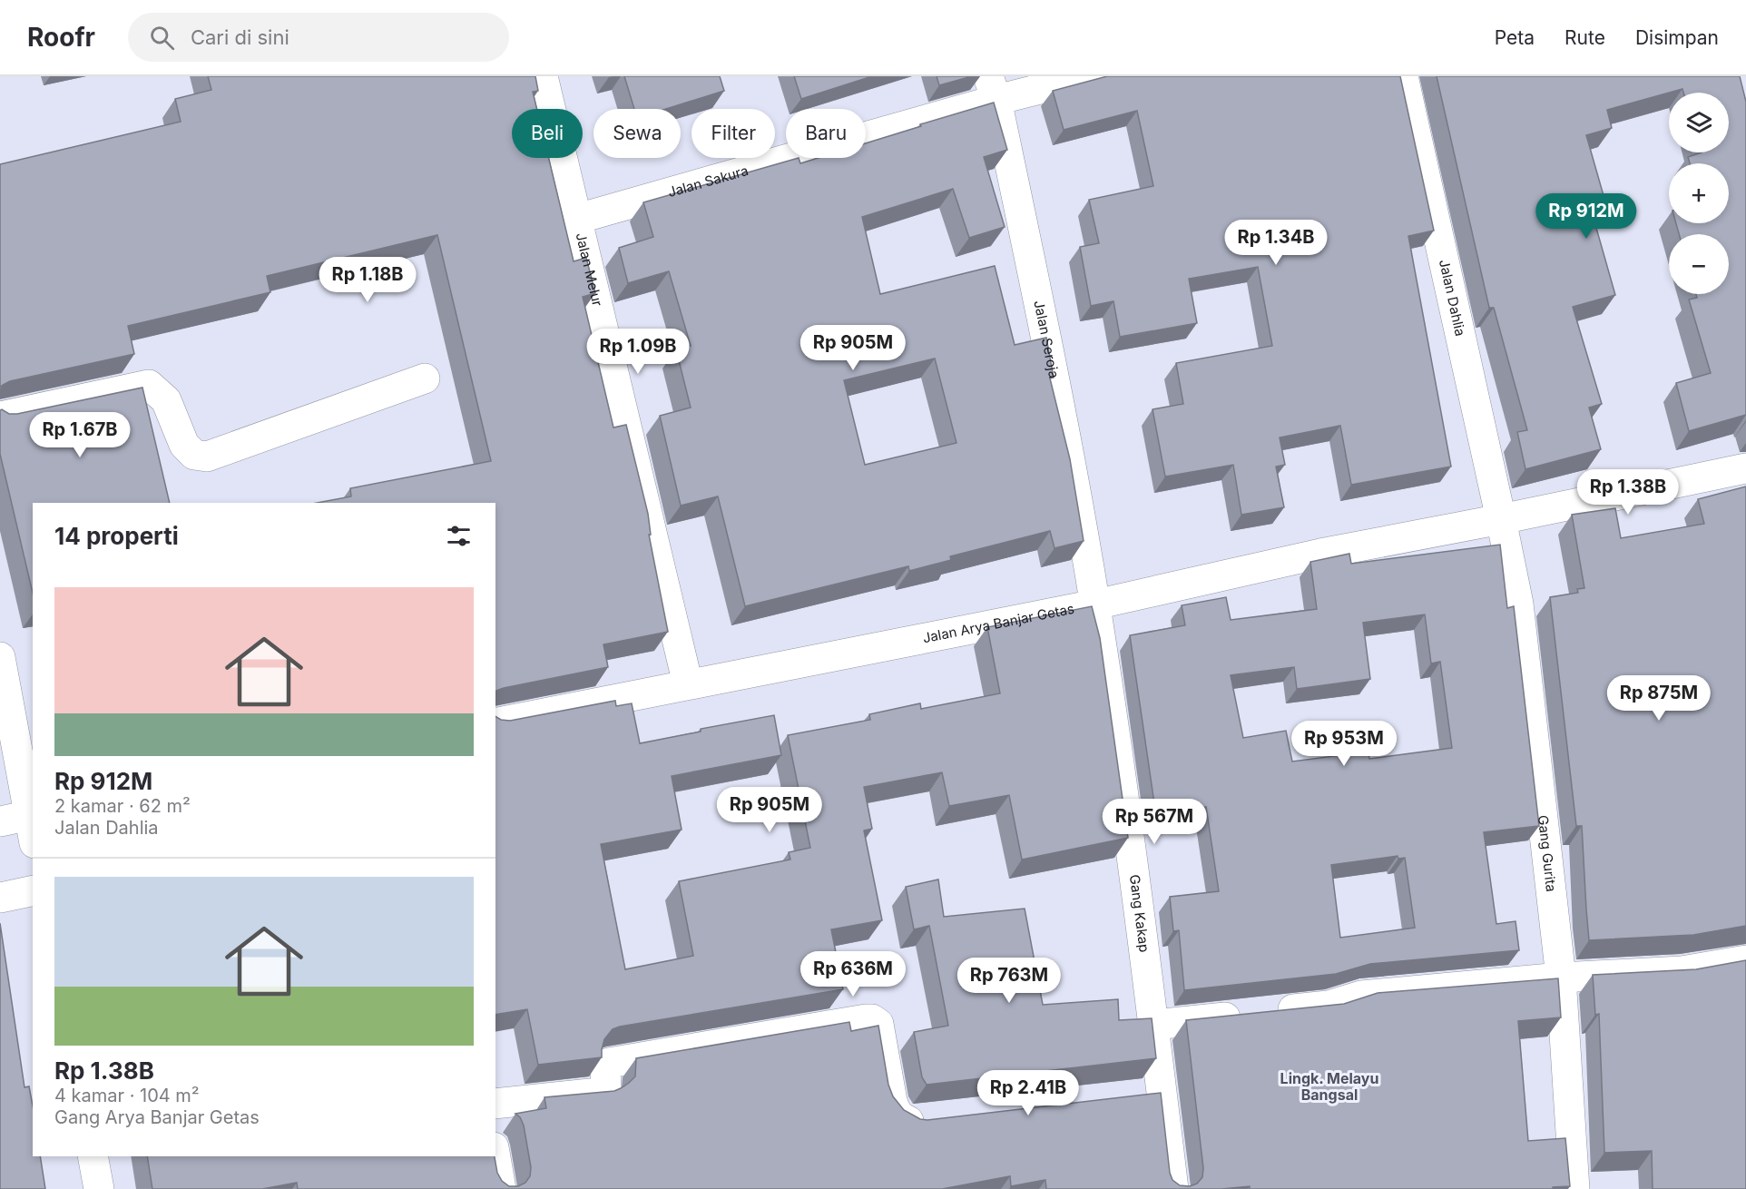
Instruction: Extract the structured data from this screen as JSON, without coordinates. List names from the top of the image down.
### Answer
{
  "streets": {
    "street": [
      "Jalan Sakura",
      "Jalan Melur",
      "Jalan Dahlia",
      "Jalan Seroja",
      "Jalan Arya Banjar Getas",
      "Gang Gurita",
      "Gang Kakap"
    ]
  },
  "crossings": [
    ["Jalan Sakura", "Jalan Melur"],
    ["Jalan Sakura", "Jalan Seroja"],
    ["Jalan Melur", "Jalan Arya Banjar Getas"],
    ["Jalan Dahlia", "Jalan Arya Banjar Getas"],
    ["Jalan Dahlia", "Gang Gurita"],
    ["Jalan Seroja", "Jalan Arya Banjar Getas"],
    ["Jalan Seroja", "Gang Kakap"],
    ["Jalan Arya Banjar Getas", "Gang Gurita"],
    ["Jalan Arya Banjar Getas", "Gang Kakap"]
  ],
  "districts": ["Lingk. Melayu Bangsal"],
  "page": {
    "header": "Roofr",
    "search": "Cari di sini",
    "nav": ["Peta", "Rute", "Disimpan"],
    "map_buttons": ["+", "−"],
    "chip": [
      "Beli",
      "Sewa",
      "Filter",
      "Baru"
    ],
    "price": [
      "Rp 912M",
      "Rp 1.34B",
      "Rp 1.18B",
      "Rp 905M",
      "Rp 1.09B",
      "Rp 1.67B",
      "Rp 1.38B",
      "Rp 875M",
      "Rp 953M",
      "Rp 905M",
      "Rp 567M",
      "Rp 636M",
      "Rp 763M",
      "Rp 2.41B"
    ],
    "heading": "14 properti",
    "list": [
      {
        "name": "Rp 912M",
        "note": "2 kamar · 62 m² · Jalan Dahlia"
      },
      {
        "name": "Rp 1.38B",
        "note": "4 kamar · 104 m² · Gang Arya Banjar Getas"
      }
    ]
  }
}
